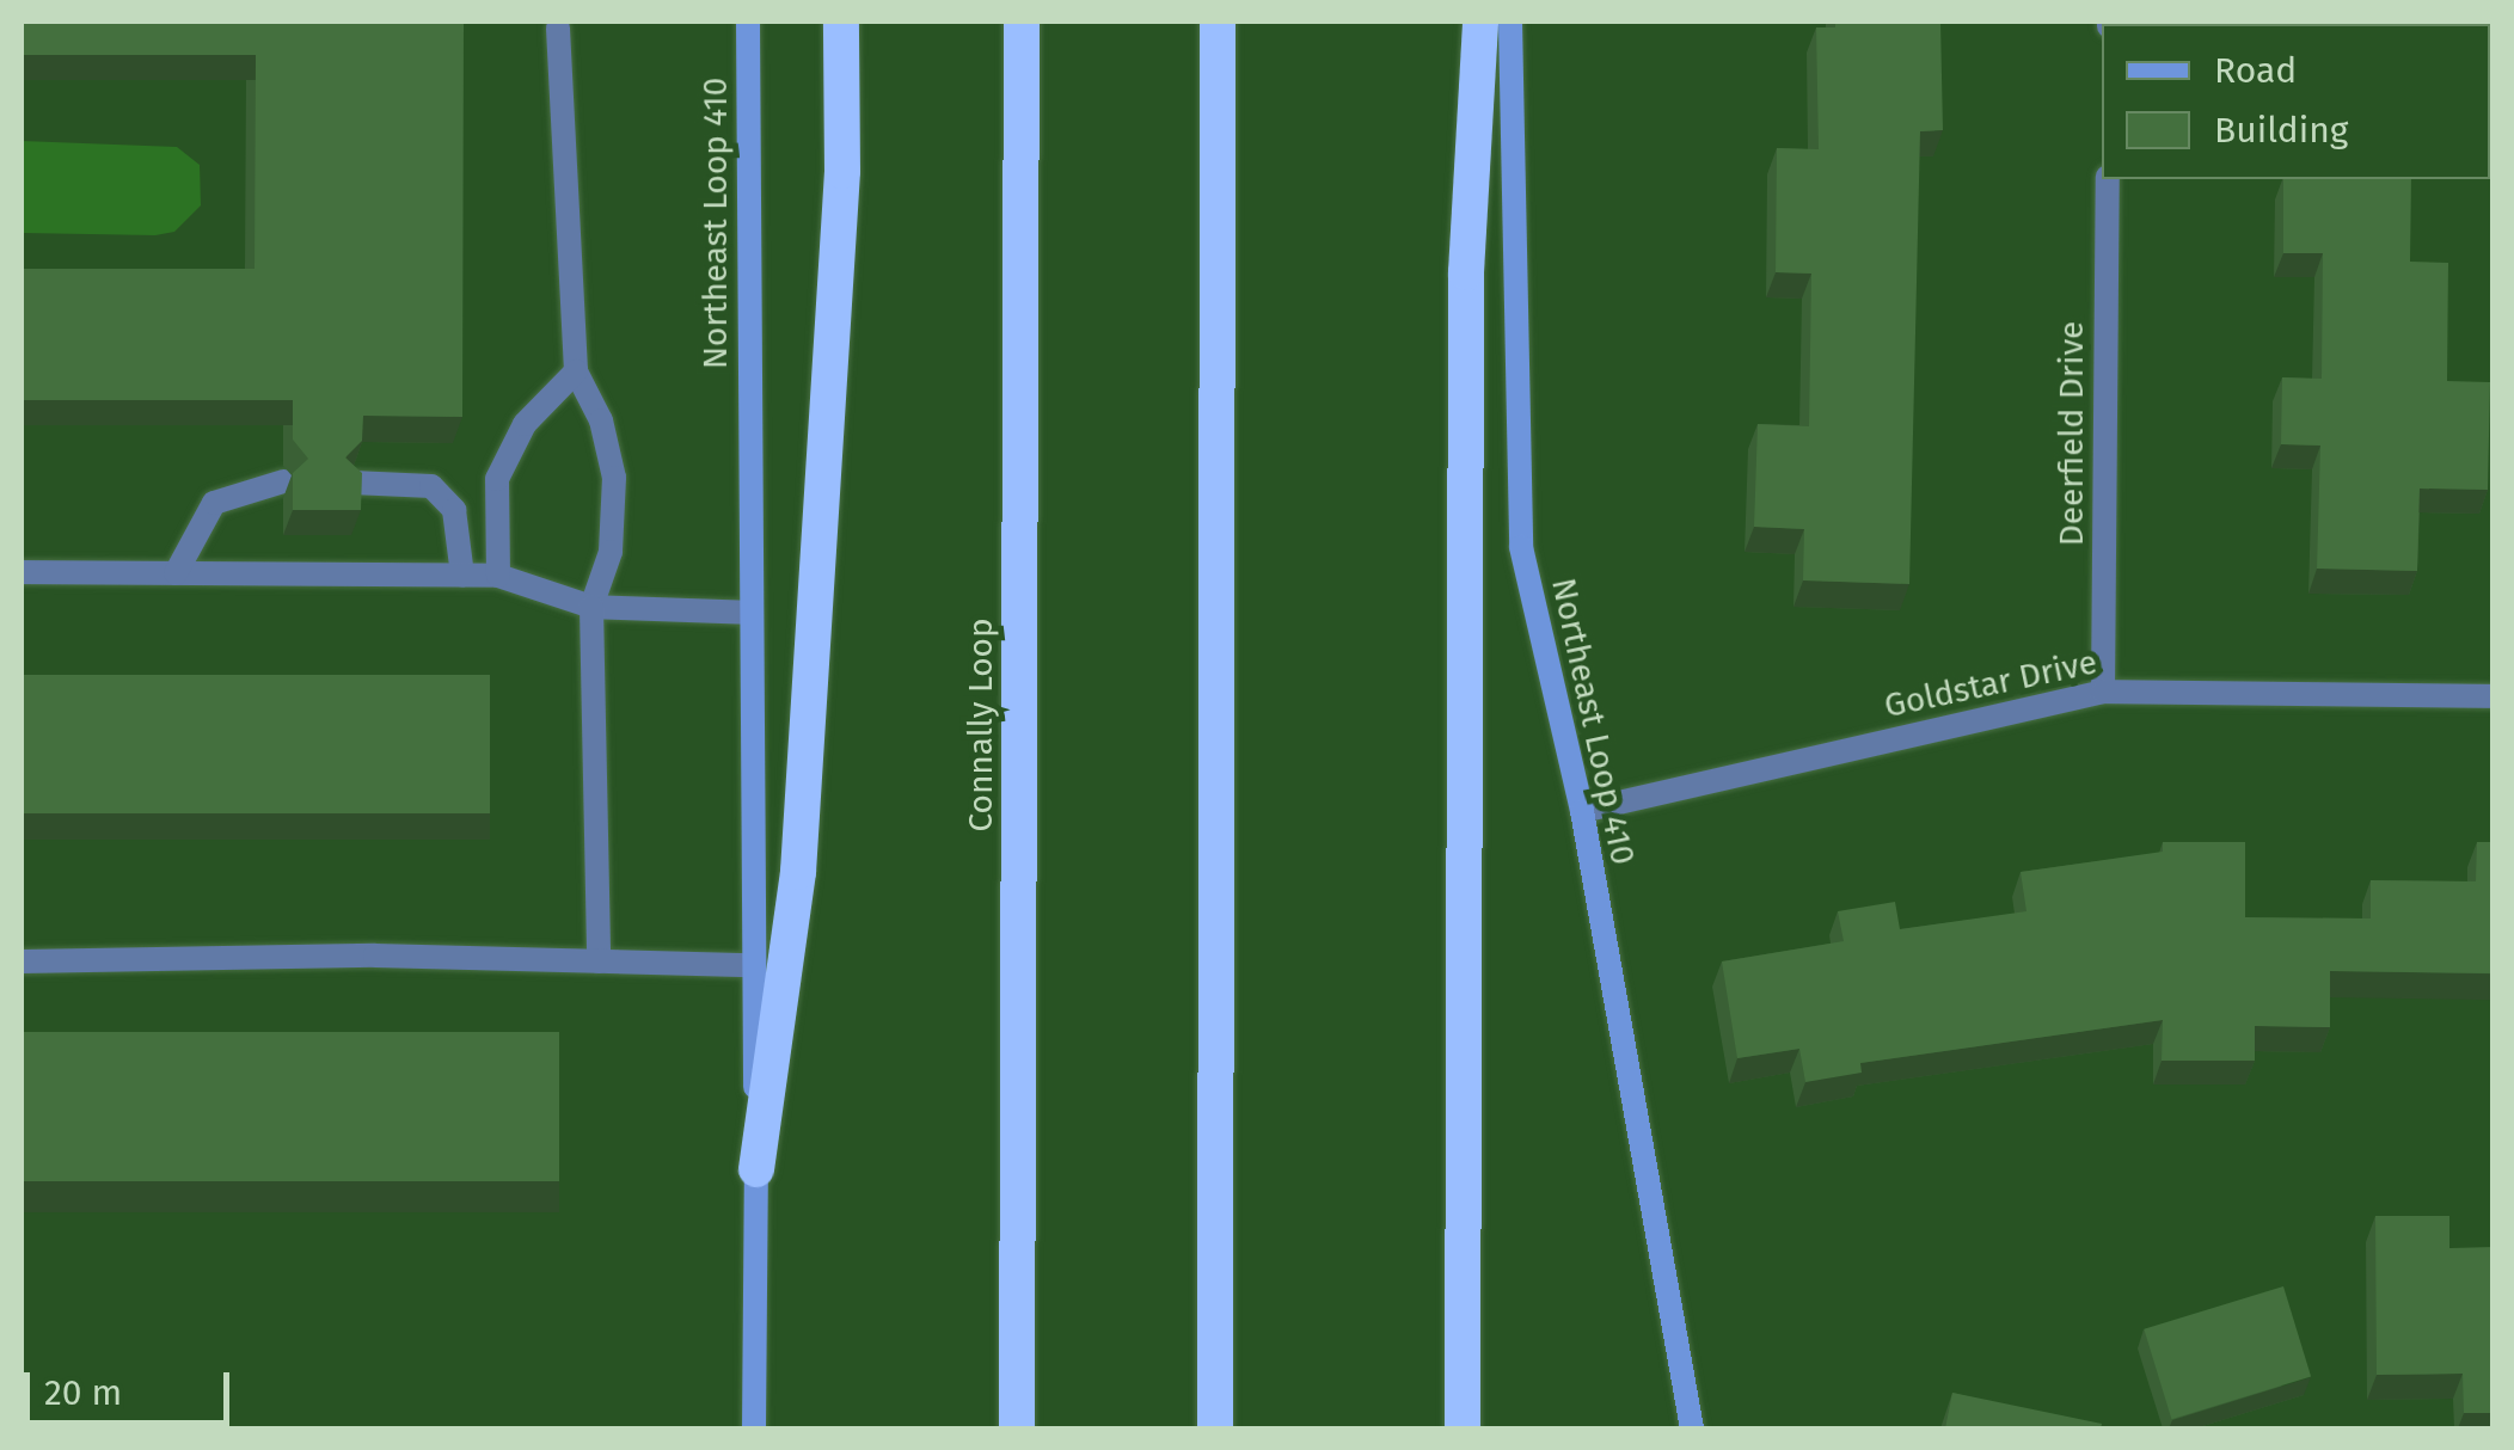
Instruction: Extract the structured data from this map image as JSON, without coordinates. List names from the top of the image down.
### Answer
{
  "streets": {
    "highway": ["Connally Loop"],
    "main road": ["Northeast Loop 410"],
    "street": ["Deerfield Drive", "Goldstar Drive"]
  },
  "crossings": [
    ["Northeast Loop 410", "Goldstar Drive"],
    ["Deerfield Drive", "Goldstar Drive"]
  ],
  "legend": ["Road", "Building"],
  "scale_bar": "20 m"
}
